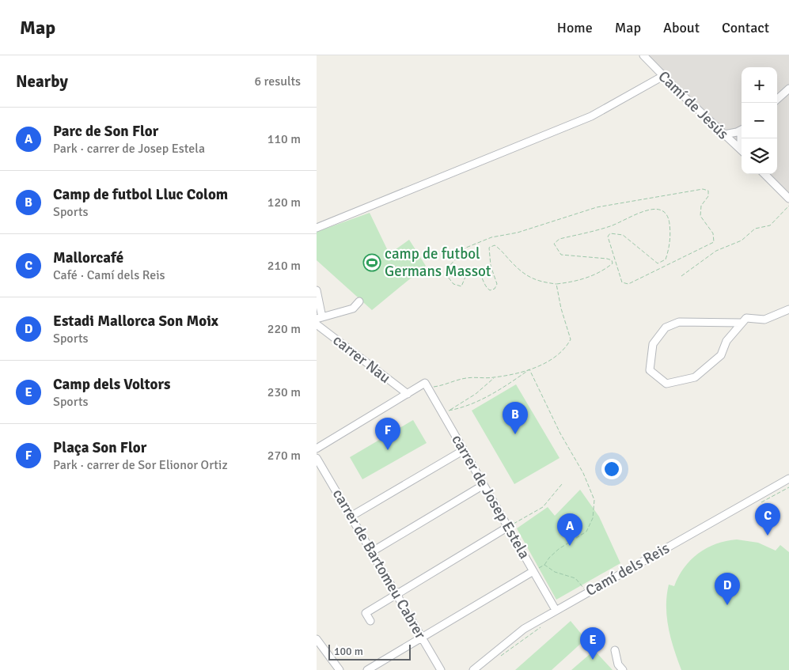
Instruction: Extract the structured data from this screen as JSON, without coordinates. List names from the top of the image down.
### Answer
{
  "streets": {
    "street": [
      "Camí de Jesús",
      "carrer Nau",
      "carrer de Josep Estela",
      "carrer de Bartomeu Cabrer",
      "Camí dels Reis"
    ]
  },
  "crossings": [
    ["carrer de Josep Estela", "Camí dels Reis"]
  ],
  "places": {
    "sports": ["camp de futbol Germans Massot"]
  },
  "scale_bar": "100 m",
  "page": {
    "header": "Map",
    "nav": [
      "Home",
      "Map",
      "About",
      "Contact"
    ],
    "heading": ["Nearby", "6 results"],
    "map_buttons": ["+", "−"],
    "list": [
      {
        "mark": "A",
        "name": "Parc de Son Flor",
        "note": "Park · carrer de Josep Estela",
        "value": "110 m"
      },
      {
        "mark": "B",
        "name": "Camp de futbol Lluc Colom",
        "note": "Sports",
        "value": "120 m"
      },
      {
        "mark": "C",
        "name": "Mallorcafé",
        "note": "Café · Camí dels Reis",
        "value": "210 m"
      },
      {
        "mark": "D",
        "name": "Estadi Mallorca Son Moix",
        "note": "Sports",
        "value": "220 m"
      },
      {
        "mark": "E",
        "name": "Camp dels Voltors",
        "note": "Sports",
        "value": "230 m"
      },
      {
        "mark": "F",
        "name": "Plaça Son Flor",
        "note": "Park · carrer de Sor Elionor Ortiz",
        "value": "270 m"
      }
    ],
    "pins": [
      "B",
      "F",
      "C",
      "A",
      "D",
      "E"
    ],
    "scale": "100 m"
  }
}
